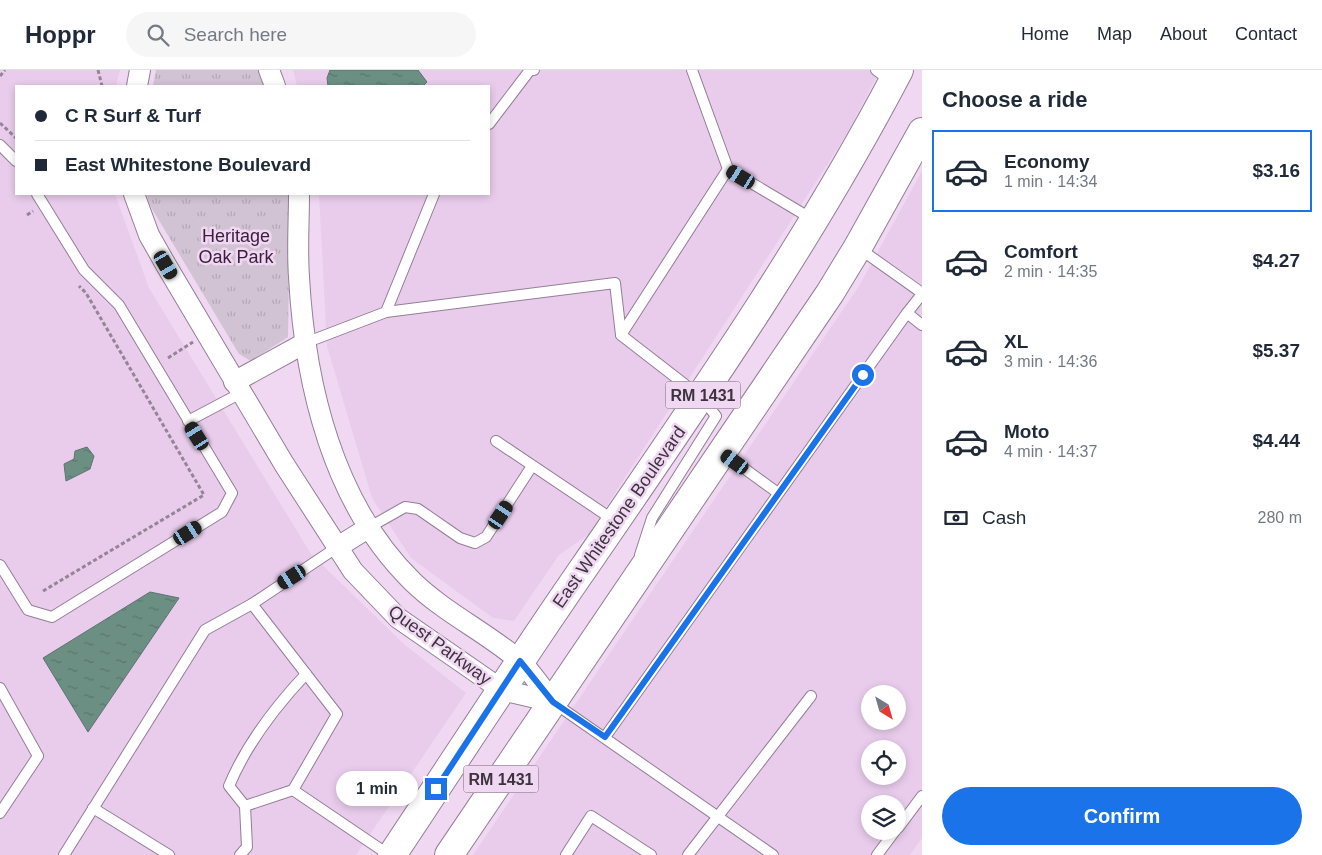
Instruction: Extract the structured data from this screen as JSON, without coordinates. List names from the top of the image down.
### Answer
{
  "streets": {
    "main road": ["RM 1431", "East Whitestone Boulevard"],
    "street": ["Quest Parkway"]
  },
  "crossings": [
    ["RM 1431", "Quest Parkway"],
    ["East Whitestone Boulevard", "Quest Parkway"]
  ],
  "parks": ["Heritage Oak Park"],
  "north": "bottom right",
  "page": {
    "header": "Hoppr",
    "search": "Search here",
    "nav": [
      "Home",
      "Map",
      "About",
      "Contact"
    ],
    "heading": "Choose a ride",
    "banner": ["C R Surf & Turf", "East Whitestone Boulevard"],
    "list": [
      {
        "name": "Economy",
        "note": "1 min · 14:34",
        "value": "$3.16"
      },
      {
        "name": "Comfort",
        "note": "2 min · 14:35",
        "value": "$4.27"
      },
      {
        "name": "XL",
        "note": "3 min · 14:36",
        "value": "$5.37"
      },
      {
        "name": "Moto",
        "note": "4 min · 14:37",
        "value": "$4.44"
      }
    ],
    "pay": ["Cash", "280 m"],
    "bubble": "1 min",
    "buttons": "Confirm"
  }
}
